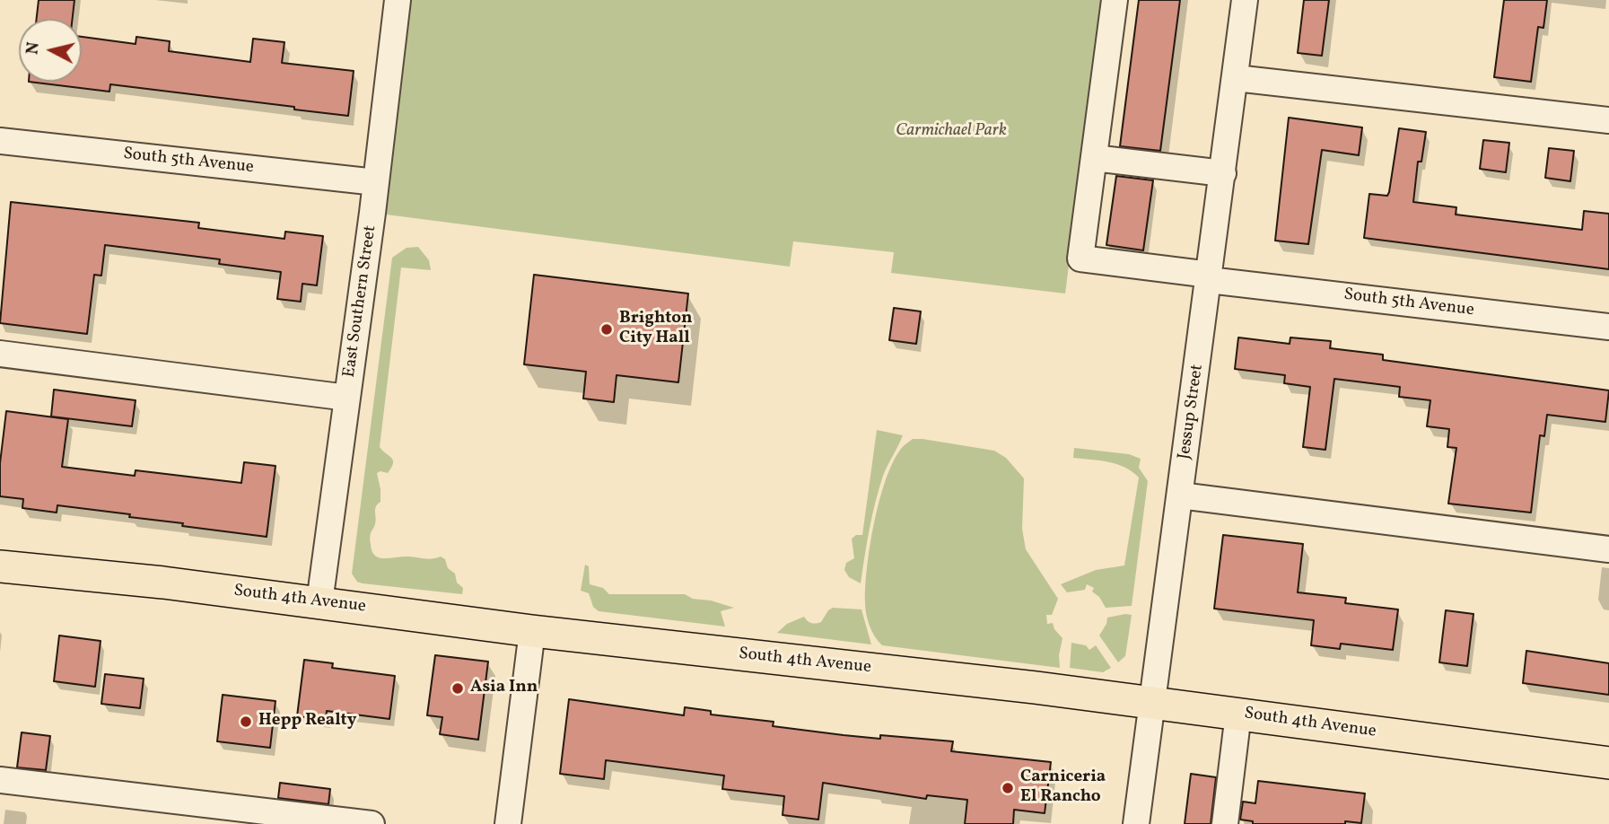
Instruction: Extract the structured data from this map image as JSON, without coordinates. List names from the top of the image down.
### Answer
{
  "streets": {
    "main road": ["South 4th Avenue"],
    "street": ["South 5th Avenue", "East Southern Street", "Jessup Street"]
  },
  "crossings": [
    ["South 5th Avenue", "East Southern Street"],
    ["South 5th Avenue", "Jessup Street"],
    ["East Southern Street", "South 4th Avenue"],
    ["Jessup Street", "South 4th Avenue"]
  ],
  "parks": ["Carmichael Park"],
  "places": [
    "Brighton City Hall",
    "Asia Inn",
    "Hepp Realty",
    "Carniceria El Rancho"
  ],
  "north": "left"
}
